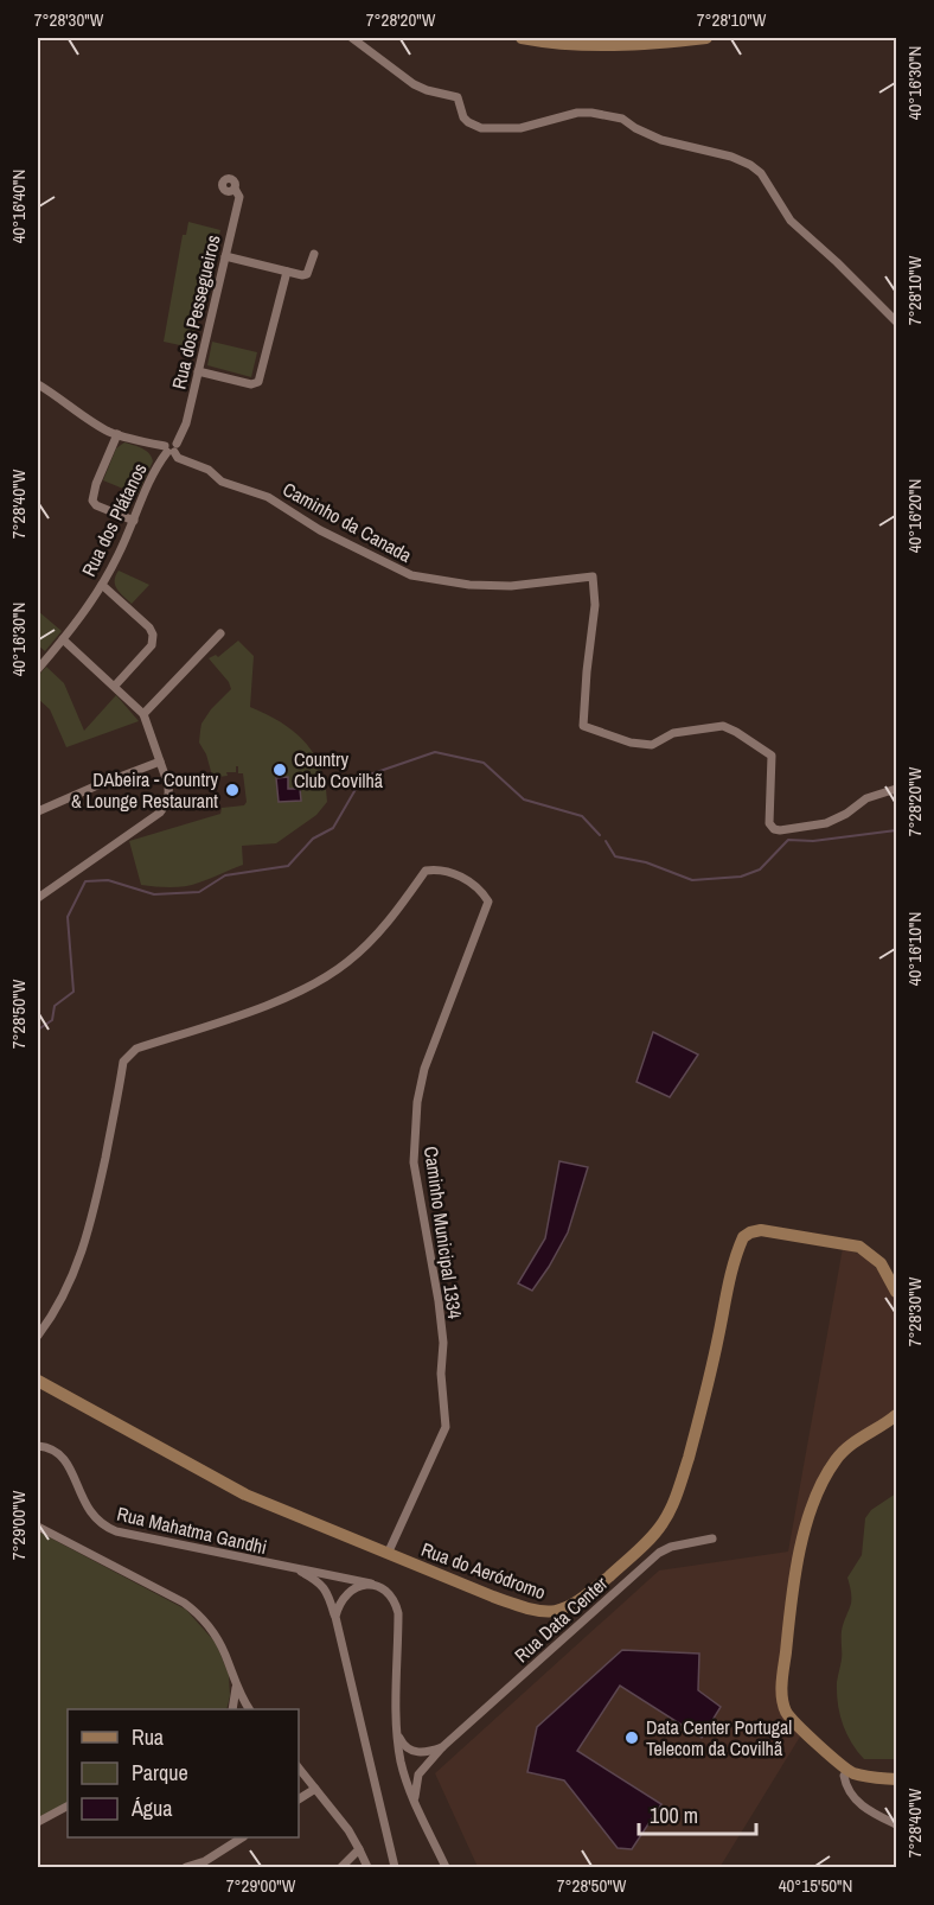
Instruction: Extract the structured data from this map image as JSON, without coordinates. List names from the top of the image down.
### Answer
{
  "streets": {
    "main road": ["Rua do Aeródromo"],
    "street": [
      "Rua dos Pessegueiros",
      "Rua dos Plátanos",
      "Caminho da Canada",
      "Caminho Municipal 1334",
      "Rua Mahatma Gandhi",
      "Rua Data Center"
    ]
  },
  "crossings": [
    ["Rua dos Pessegueiros", "Rua dos Plátanos"],
    ["Rua dos Pessegueiros", "Caminho da Canada"],
    ["Rua dos Plátanos", "Caminho da Canada"],
    ["Caminho Municipal 1334", "Rua do Aeródromo"]
  ],
  "places": ["Country Club Covilhã", "DAbeira - Country & Lounge Restaurant", "Data Center Portugal Telecom da Covilhã"],
  "legend": ["Rua", "Parque", "Água"],
  "scale_bar": "100 m",
  "coordinates": [
    "7°28'30\"W",
    "7°28'20\"W",
    "7°28'10\"W",
    "40°16'30\"N",
    "40°16'40\"N",
    "7°28'40\"W",
    "40°16'20\"N",
    "40°16'10\"N",
    "7°28'50\"W",
    "7°29'00\"W",
    "40°15'50\"N"
  ]
}
